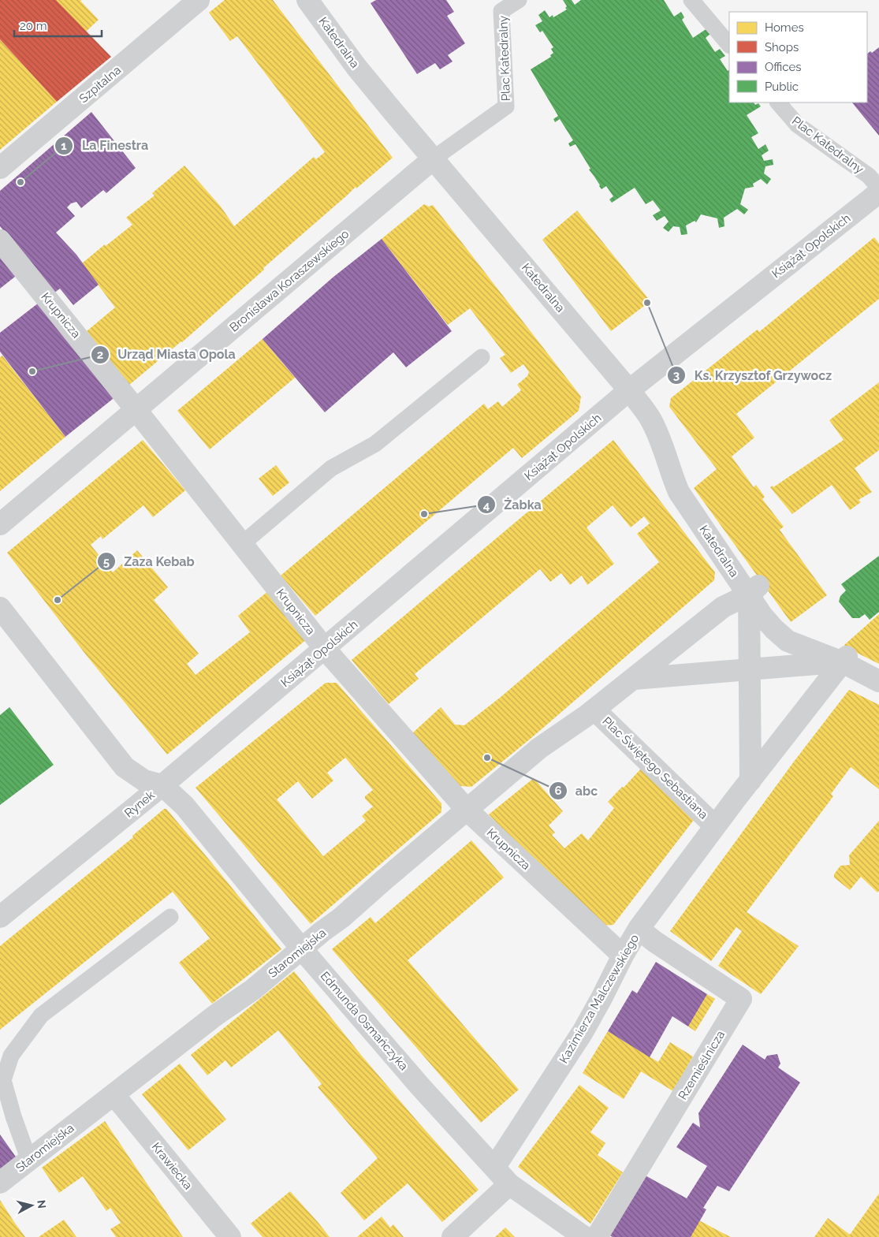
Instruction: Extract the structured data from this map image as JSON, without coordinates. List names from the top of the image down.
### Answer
{
  "streets": {
    "street": [
      "Katedralna",
      "Szpitalna",
      "Książąt Opolskich",
      "Bronisława Koraszewskiego",
      "Krupnicza",
      "Plac Świętego Sebastiana",
      "Rynek",
      "Staromiejska",
      "Kazimierza Malczewskiego",
      "Edmunda Osmańczyka",
      "Rzemieślnicza",
      "Krawiecka"
    ],
    "lane": ["Plac Katedralny"]
  },
  "crossings": [
    ["Katedralna", "Plac Katedralny"],
    ["Katedralna", "Książąt Opolskich"],
    ["Katedralna", "Bronisława Koraszewskiego"],
    ["Katedralna", "Plac Świętego Sebastiana"],
    ["Plac Katedralny", "Bronisława Koraszewskiego"],
    ["Książąt Opolskich", "Krupnicza"],
    ["Książąt Opolskich", "Rynek"],
    ["Książąt Opolskich", "Edmunda Osmańczyka"],
    ["Bronisława Koraszewskiego", "Krupnicza"],
    ["Krupnicza", "Staromiejska"],
    ["Krupnicza", "Kazimierza Malczewskiego"],
    ["Plac Świętego Sebastiana", "Staromiejska"],
    ["Plac Świętego Sebastiana", "Kazimierza Malczewskiego"],
    ["Rynek", "Edmunda Osmańczyka"],
    ["Staromiejska", "Edmunda Osmańczyka"],
    ["Staromiejska", "Krawiecka"],
    ["Kazimierza Malczewskiego", "Edmunda Osmańczyka"],
    ["Kazimierza Malczewskiego", "Rzemieślnicza"]
  ],
  "places": [
    "La Finestra",
    "Ks. Krzysztof Grzywocz",
    "Urząd Miasta Opola",
    "Żabka",
    "Zaza Kebab",
    "abc"
  ],
  "legend": [
    "Homes",
    "Shops",
    "Offices",
    "Public"
  ],
  "scale_bar": "20 m",
  "north": "right"
}
